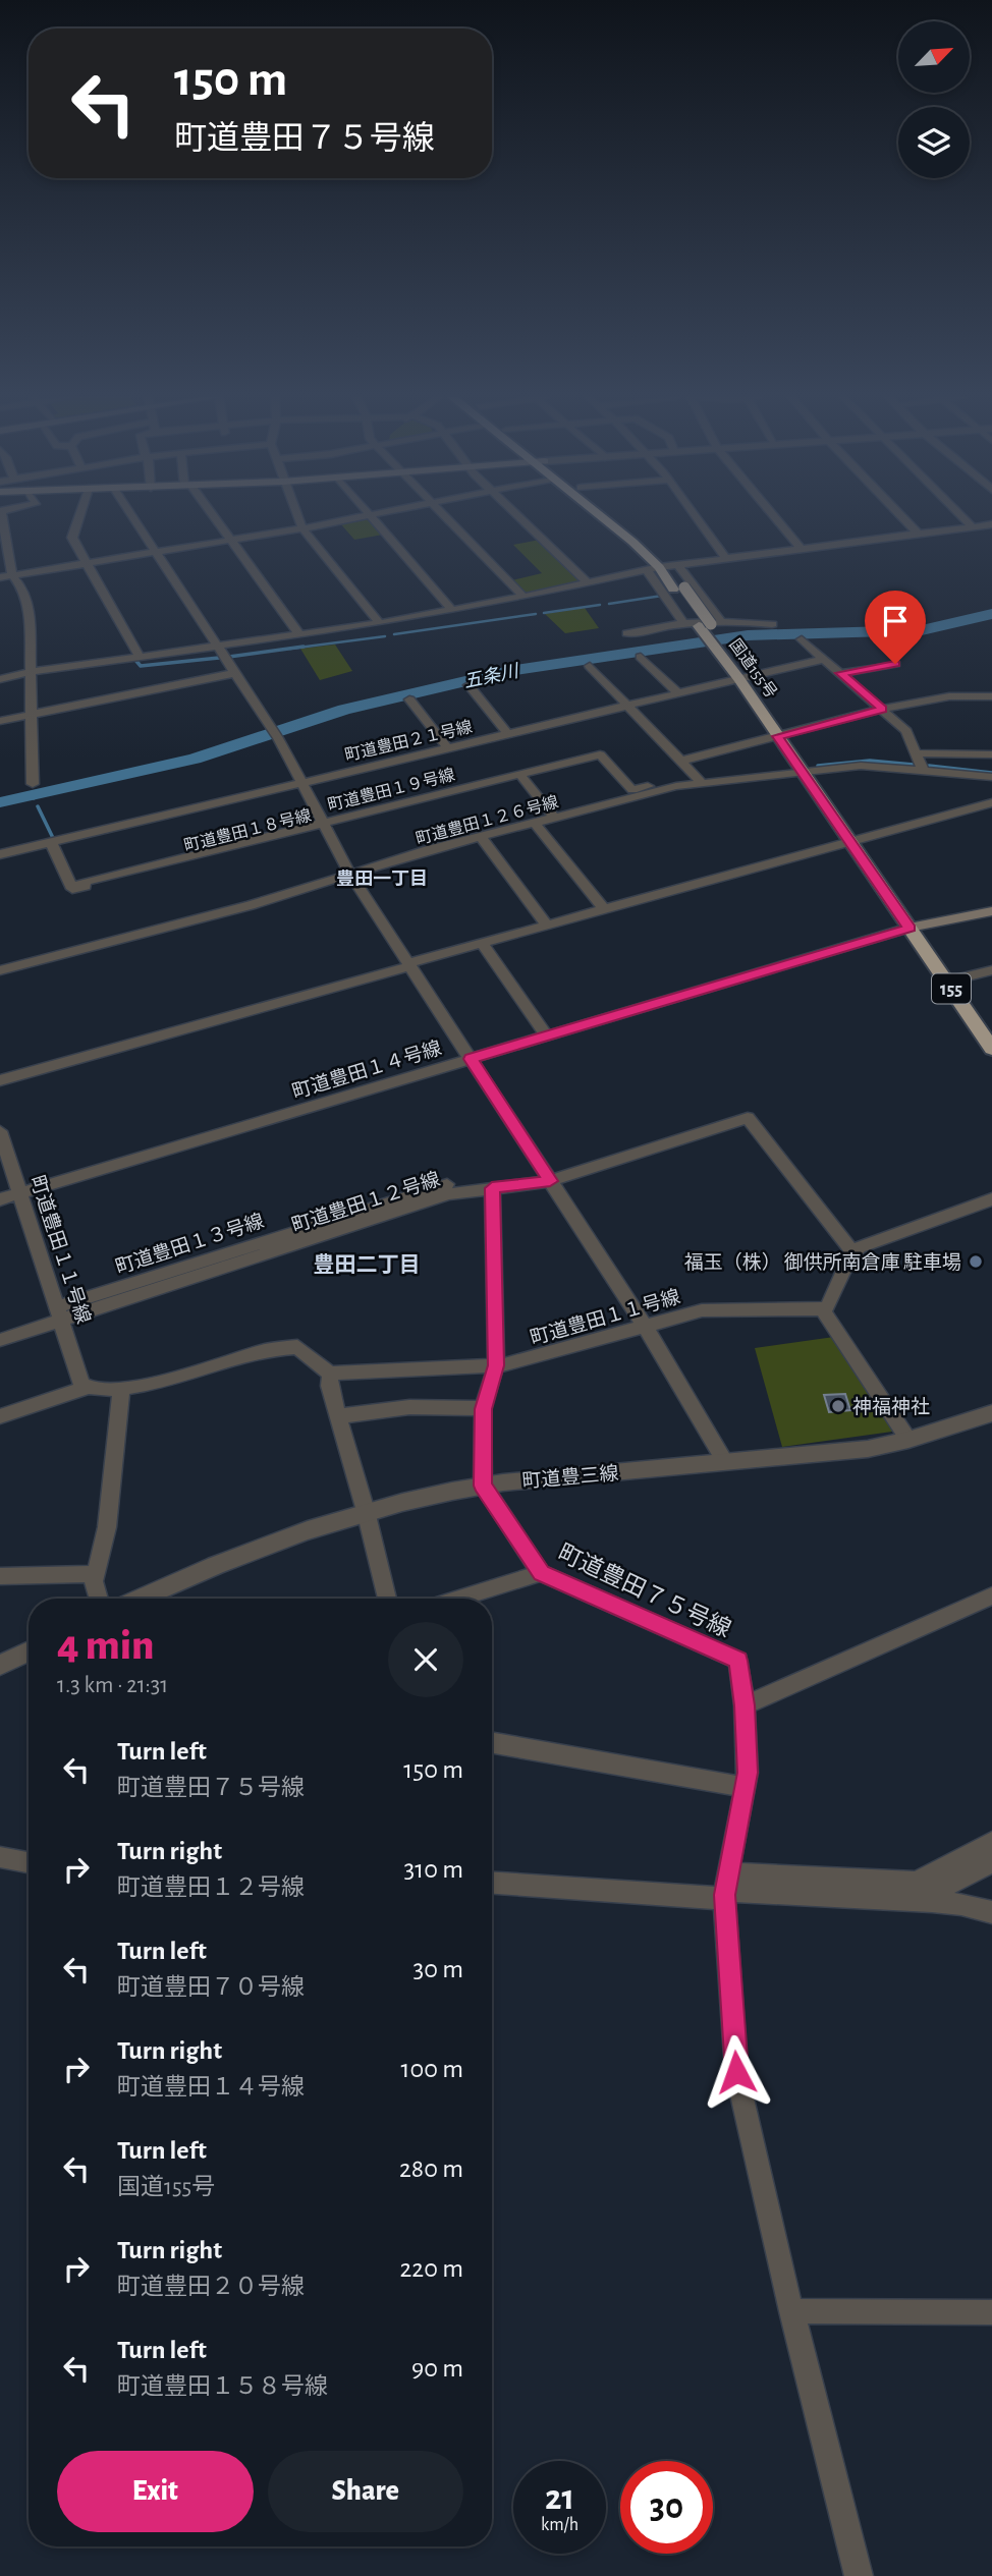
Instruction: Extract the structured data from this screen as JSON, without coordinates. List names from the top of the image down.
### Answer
{
  "streets": {
    "highway": ["国道155号", "155"],
    "street": [
      "町道豊田２１号線",
      "町道豊田１９号線",
      "町道豊田１２６号線",
      "町道豊田１８号線",
      "町道豊田１４号線",
      "町道豊田１２号線",
      "町道豊田１３号線",
      "町道豊田１１号線",
      "町道豊三線",
      "町道豊田７５号線"
    ]
  },
  "crossings": [
    ["国道155号", "町道豊田２１号線"],
    ["国道155号", "町道豊田１２６号線"],
    ["国道155号", "町道豊田１４号線"],
    ["町道豊田２１号線", "町道豊田１８号線"],
    ["町道豊田１９号線", "町道豊田１２６号線"],
    ["町道豊田１９号線", "町道豊田１８号線"],
    ["町道豊田１２６号線", "町道豊田１８号線"],
    ["町道豊田１４号線", "町道豊田１１号線"],
    ["町道豊田１２号線", "町道豊田１３号線"],
    ["町道豊田１２号線", "町道豊田１１号線"],
    ["町道豊田１３号線", "町道豊田１１号線"],
    ["町道豊三線", "町道豊田７５号線"]
  ],
  "districts": ["豊田一丁目", "豊田二丁目"],
  "water": ["五条川"],
  "places": ["福玉（株） 御供所南倉庫 駐車場", "神福神社"],
  "north": "top right",
  "page": {
    "turn": ["150 m", "町道豊田７５号線"],
    "heading": ["4 min", "1.3 km · 21:31"],
    "list": [
      {
        "name": "Turn left",
        "note": "町道豊田７５号線",
        "value": "150 m"
      },
      {
        "name": "Turn right",
        "note": "町道豊田１２号線",
        "value": "310 m"
      },
      {
        "name": "Turn left",
        "note": "町道豊田７０号線",
        "value": "30 m"
      },
      {
        "name": "Turn right",
        "note": "町道豊田１４号線",
        "value": "100 m"
      },
      {
        "name": "Turn left",
        "note": "国道155号",
        "value": "280 m"
      },
      {
        "name": "Turn right",
        "note": "町道豊田２０号線",
        "value": "220 m"
      },
      {
        "name": "Turn left",
        "note": "町道豊田１５８号線",
        "value": "90 m"
      }
    ],
    "buttons": ["Exit", "Share"],
    "speed": "21 km/h",
    "limit": "30"
  }
}
